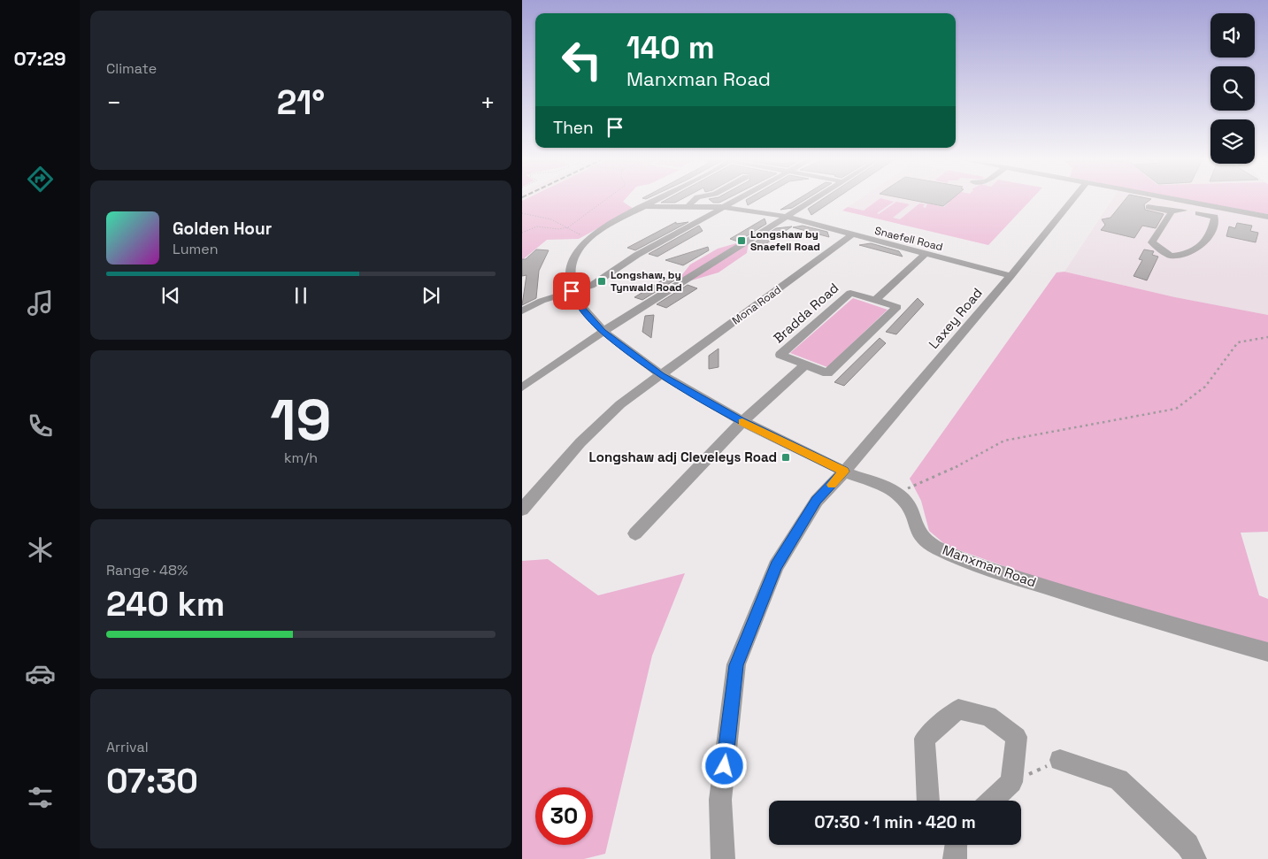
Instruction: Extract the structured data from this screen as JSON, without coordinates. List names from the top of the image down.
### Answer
{
  "streets": {
    "street": [
      "Snaefell Road",
      "Mona Road",
      "Bradda Road",
      "Laxey Road",
      "Manxman Road"
    ]
  },
  "crossings": [
    ["Snaefell Road", "Mona Road"],
    ["Snaefell Road", "Laxey Road"],
    ["Snaefell Road", "Manxman Road"],
    ["Mona Road", "Manxman Road"],
    ["Laxey Road", "Manxman Road"]
  ],
  "places": {
    "transit": ["Longshaw by Snaefell Road", "Longshaw, by Tynwald Road", "Longshaw adj Cleveleys Road"]
  },
  "page": {
    "tabs": "07:29",
    "tile": [
      "Climate",
      ["19", "km/h"],
      ["Range · 48%", "240 km"],
      ["Arrival", "07:30"]
    ],
    "turn": ["140 m", "Manxman Road"],
    "heat": ["−", "21°", "+"],
    "then": "Then",
    "song": ["Golden Hour", "Lumen"],
    "limit": "30",
    "trip": "07:30 · 1 min · 420 m"
  }
}
